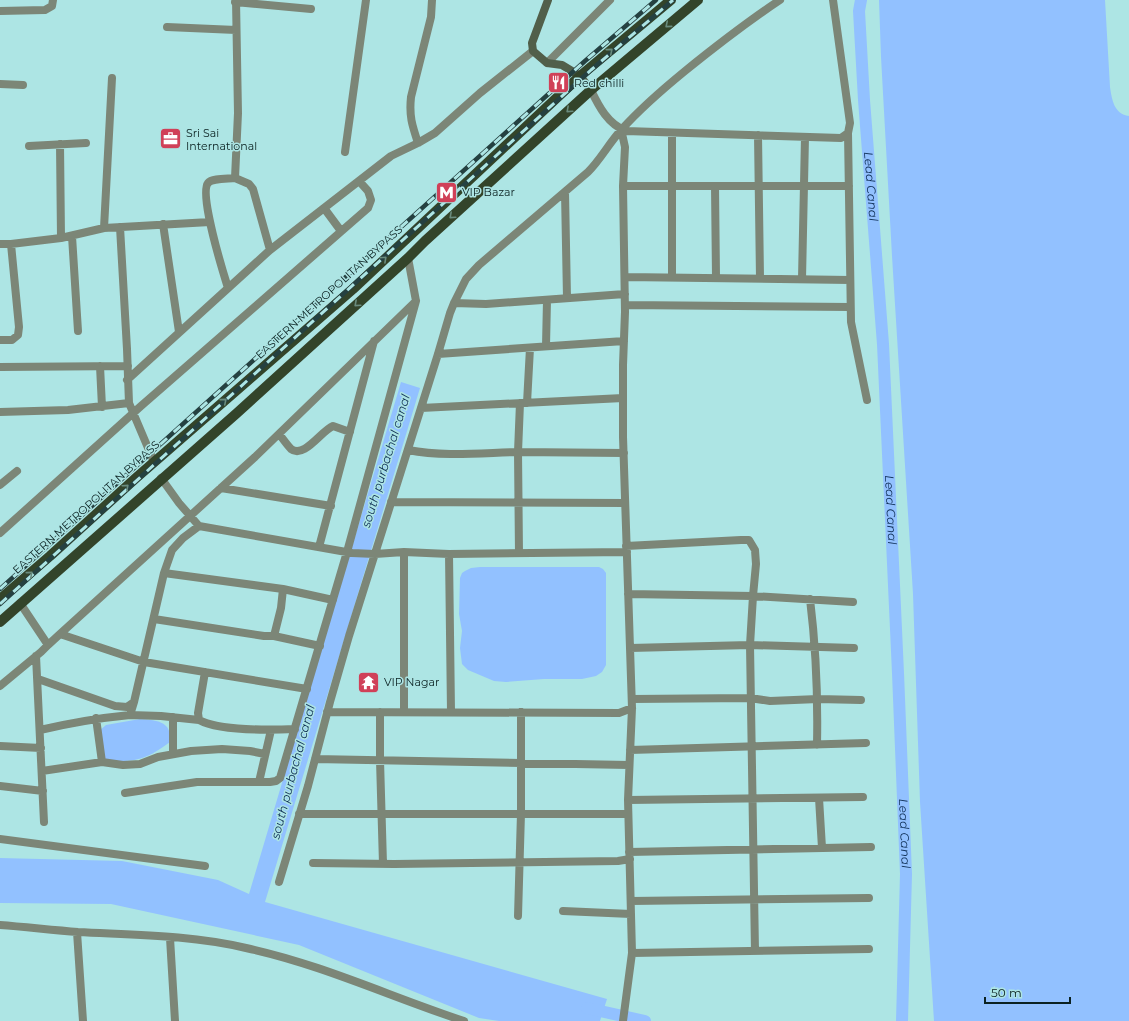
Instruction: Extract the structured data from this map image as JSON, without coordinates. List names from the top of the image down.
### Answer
{
  "streets": {
    "main road": ["EASTERN METROPOLITAN BYPASS"]
  },
  "water": ["Lead Canal", "south purbachal canal"],
  "places": {
    "restaurant": ["Red chilli"],
    "office": ["Sri Sai International"],
    "metro station": ["VIP Bazar"],
    "temple": ["VIP Nagar"]
  },
  "scale_bar": "50 m"
}
